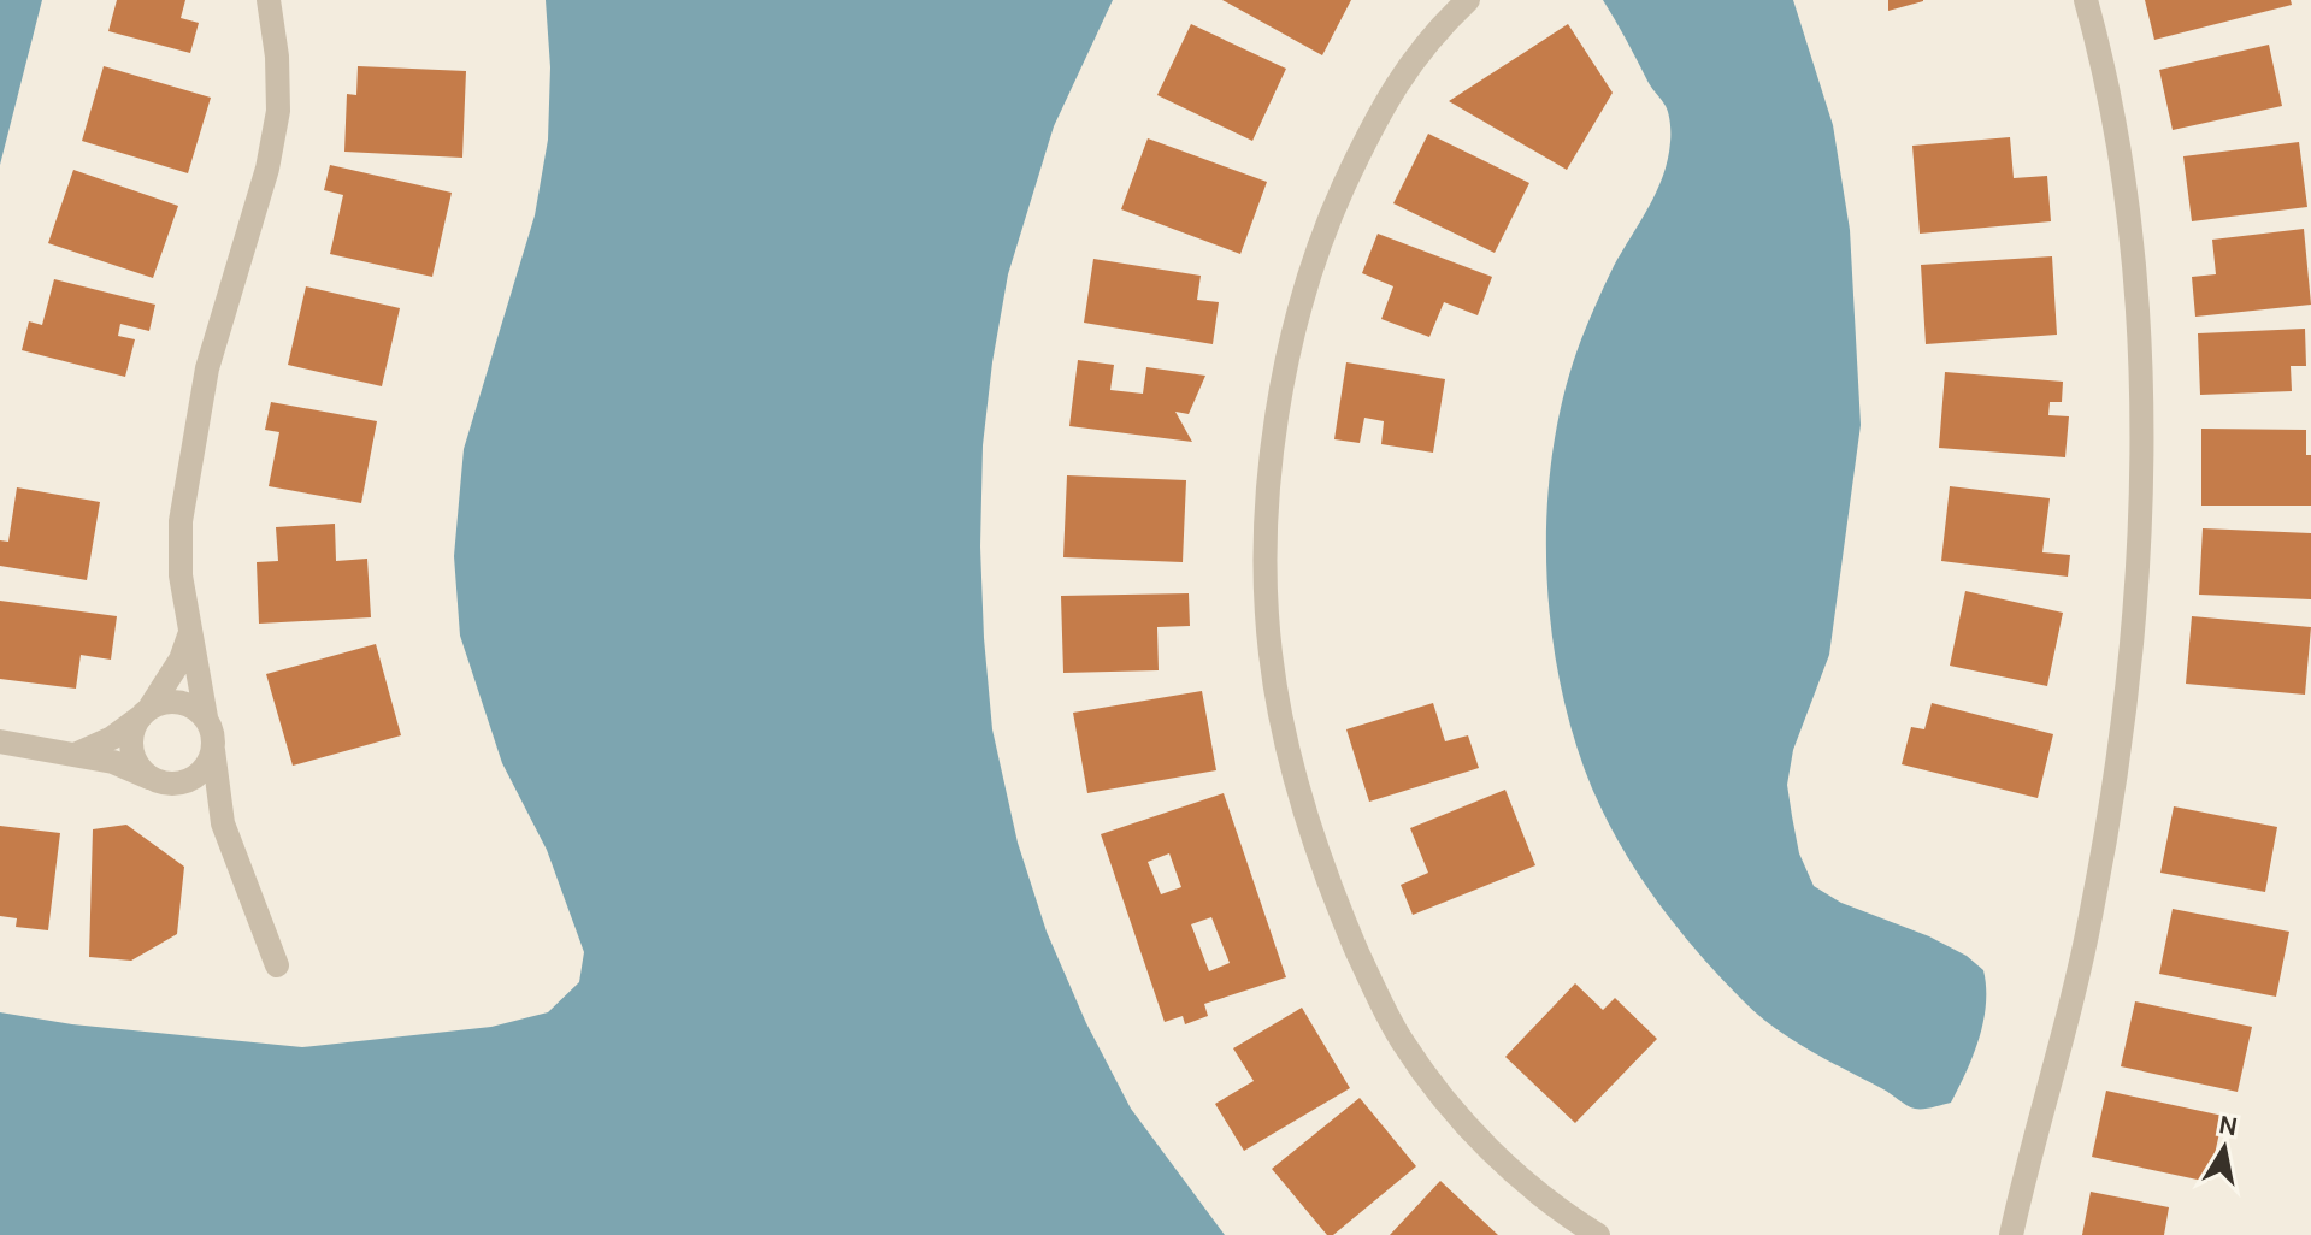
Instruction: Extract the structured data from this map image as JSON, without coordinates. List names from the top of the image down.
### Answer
{
  "north": "top"
}
